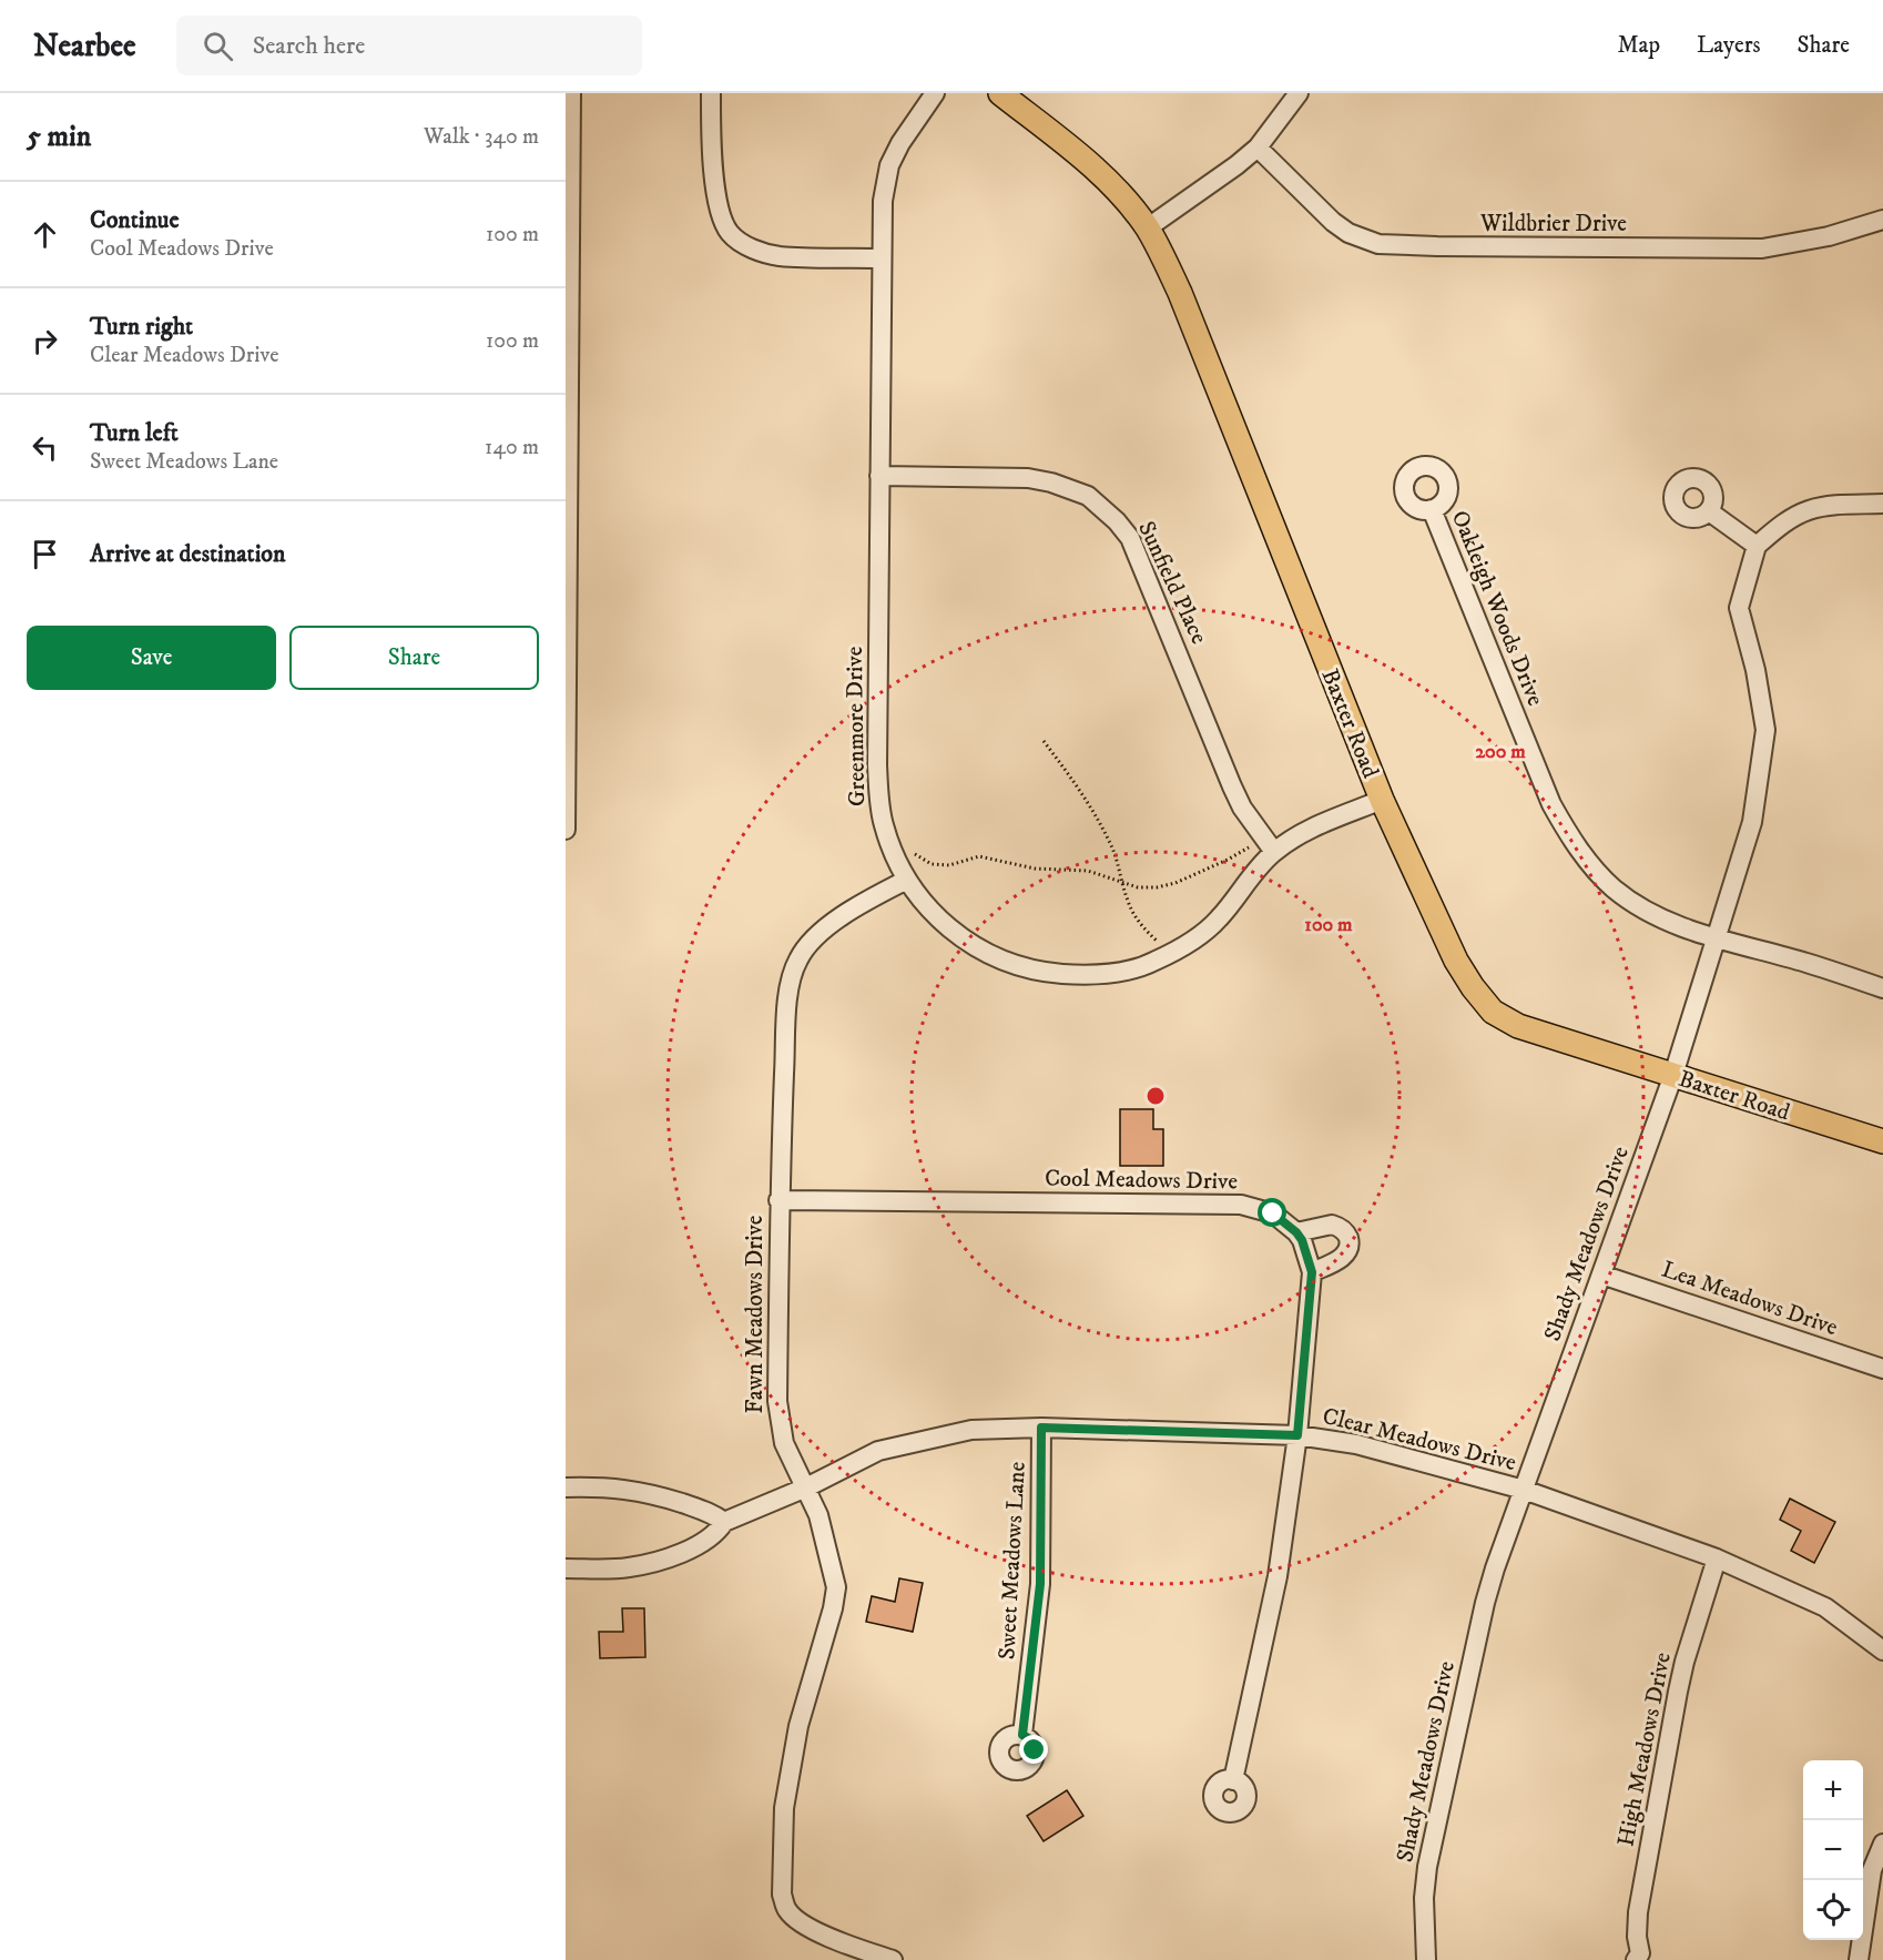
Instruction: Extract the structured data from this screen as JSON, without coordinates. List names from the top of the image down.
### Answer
{
  "streets": {
    "main road": ["Baxter Road"],
    "street": [
      "Wildbrier Drive",
      "Sunfield Place",
      "Oakleigh Woods Drive",
      "Greenmore Drive",
      "Cool Meadows Drive",
      "Shady Meadows Drive",
      "Lea Meadows Drive",
      "Fawn Meadows Drive",
      "Clear Meadows Drive",
      "Sweet Meadows Lane",
      "High Meadows Drive"
    ]
  },
  "crossings": [
    ["Sunfield Place", "Greenmore Drive"],
    ["Oakleigh Woods Drive", "Shady Meadows Drive"],
    ["Baxter Road", "Greenmore Drive"],
    ["Baxter Road", "Shady Meadows Drive"],
    ["Greenmore Drive", "Fawn Meadows Drive"],
    ["Cool Meadows Drive", "Fawn Meadows Drive"],
    ["Shady Meadows Drive", "Lea Meadows Drive"],
    ["Shady Meadows Drive", "Clear Meadows Drive"],
    ["Fawn Meadows Drive", "Clear Meadows Drive"],
    ["Clear Meadows Drive", "Sweet Meadows Lane"],
    ["Clear Meadows Drive", "High Meadows Drive"]
  ],
  "page": {
    "header": "Nearbee",
    "search": "Search here",
    "nav": ["Map", "Layers", "Share"],
    "heading": ["5 min", "Walk · 340 m"],
    "list": [
      ["Continue", "Cool Meadows Drive", "100 m"],
      ["Turn right", "Clear Meadows Drive", "100 m"],
      ["Turn left", "Sweet Meadows Lane", "140 m"],
      "Arrive at destination"
    ],
    "buttons": ["Save", "Share"],
    "map_buttons": ["+", "−"]
  },
  "rings": ["200 m", "100 m"]
}
